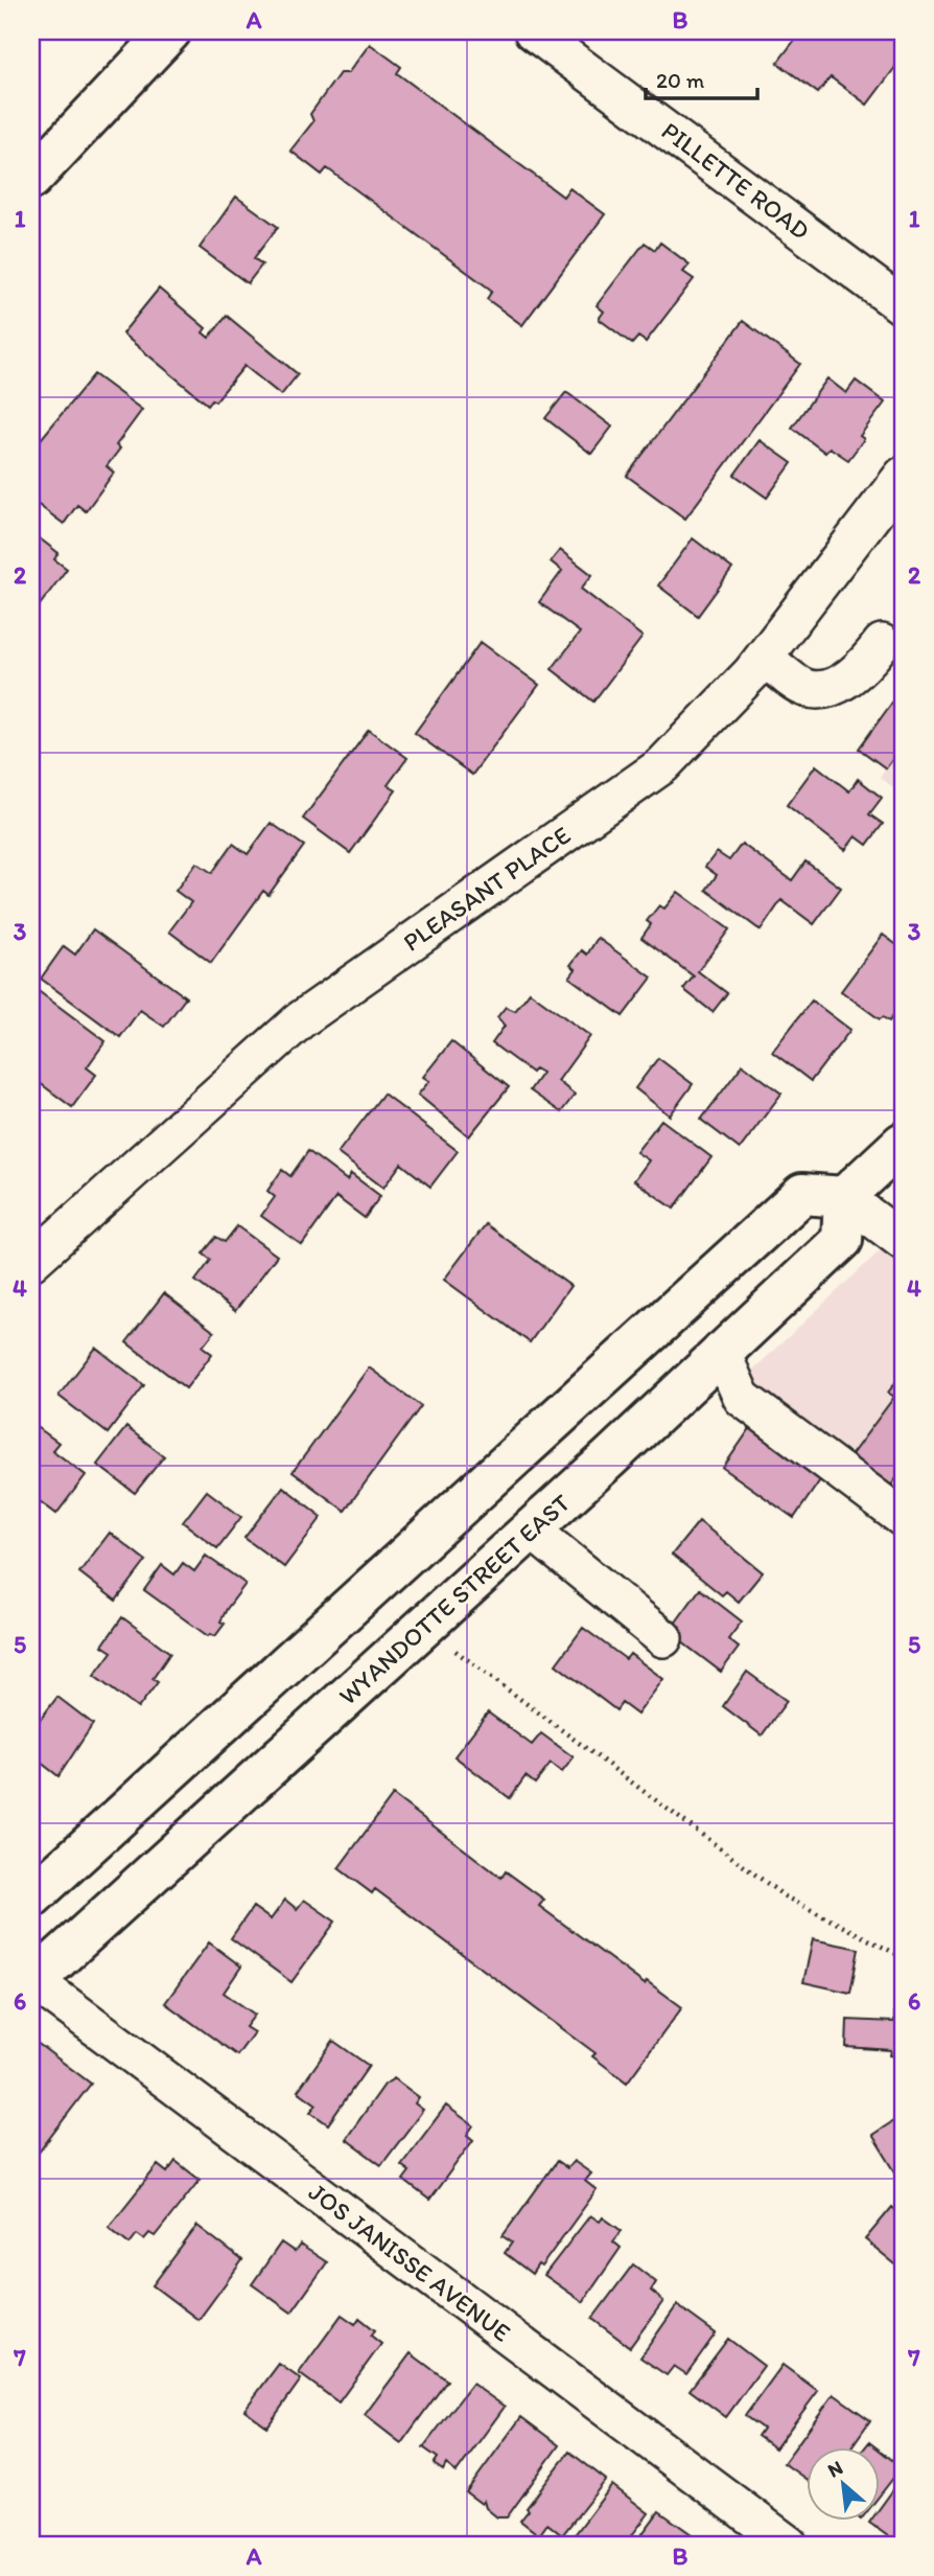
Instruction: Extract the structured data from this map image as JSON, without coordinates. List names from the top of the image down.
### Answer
{
  "streets": {
    "main road": ["WYANDOTTE STREET EAST"],
    "street": ["PILLETTE ROAD", "PLEASANT PLACE", "JOS JANISSE AVENUE"]
  },
  "crossings": [
    ["WYANDOTTE STREET EAST", "JOS JANISSE AVENUE"]
  ],
  "scale_bar": "20 m",
  "north": "top left",
  "grid": {
    "columns": ["A", "B"],
    "rows": [
      "1",
      "2",
      "3",
      "4",
      "5",
      "6",
      "7"
    ]
  }
}
